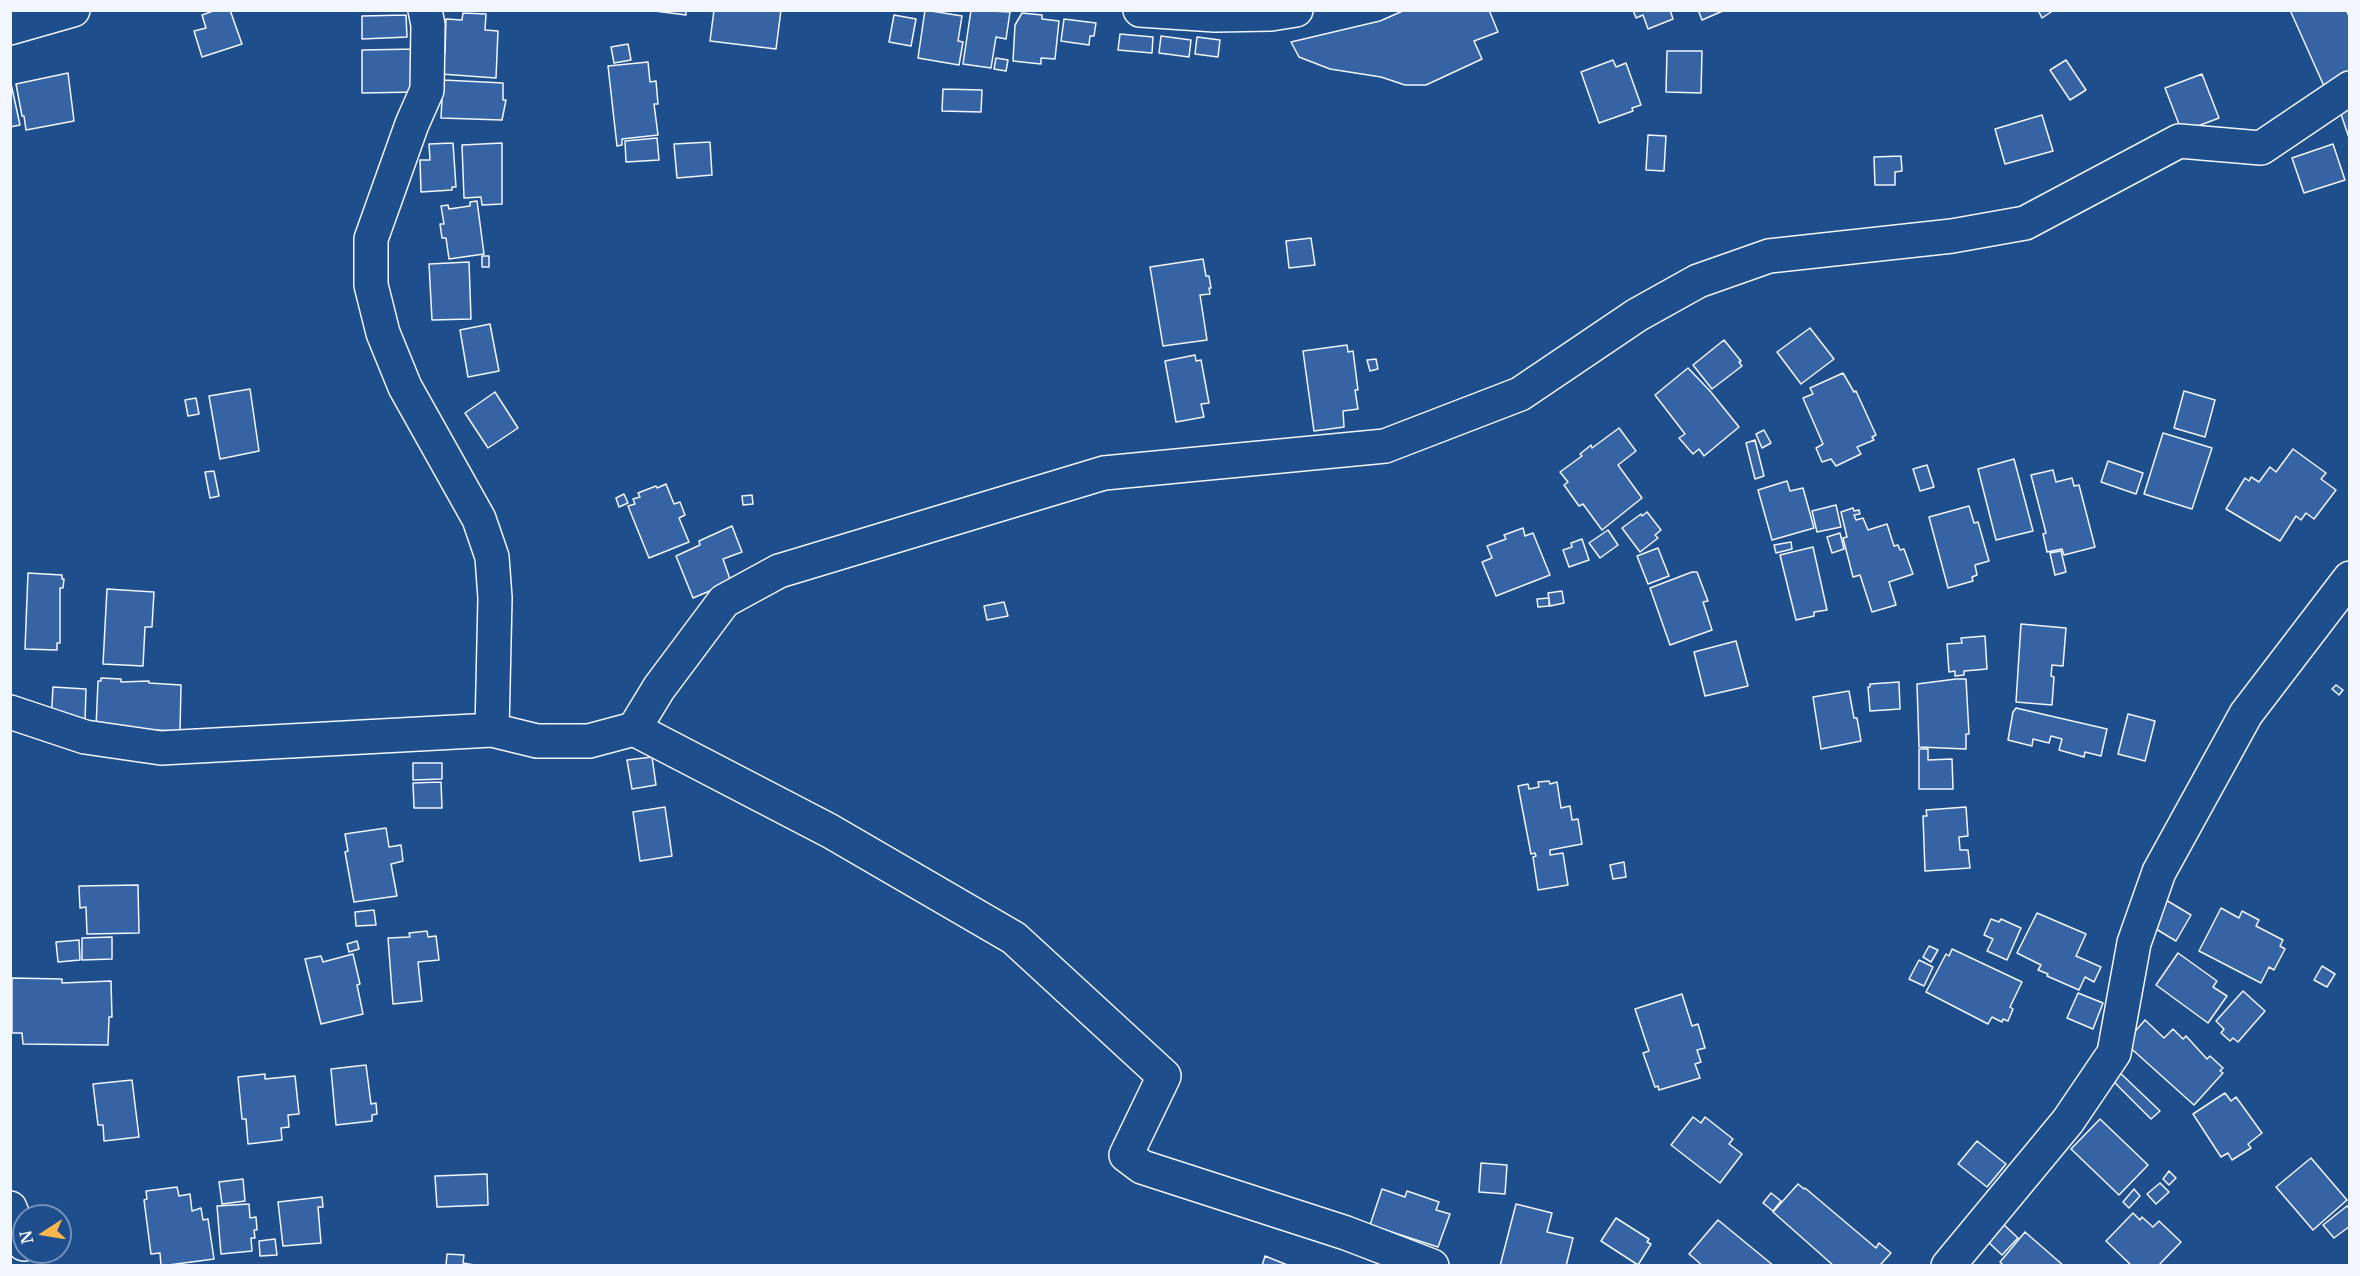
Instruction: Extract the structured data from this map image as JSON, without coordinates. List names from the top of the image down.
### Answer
{
  "north": "left"
}
